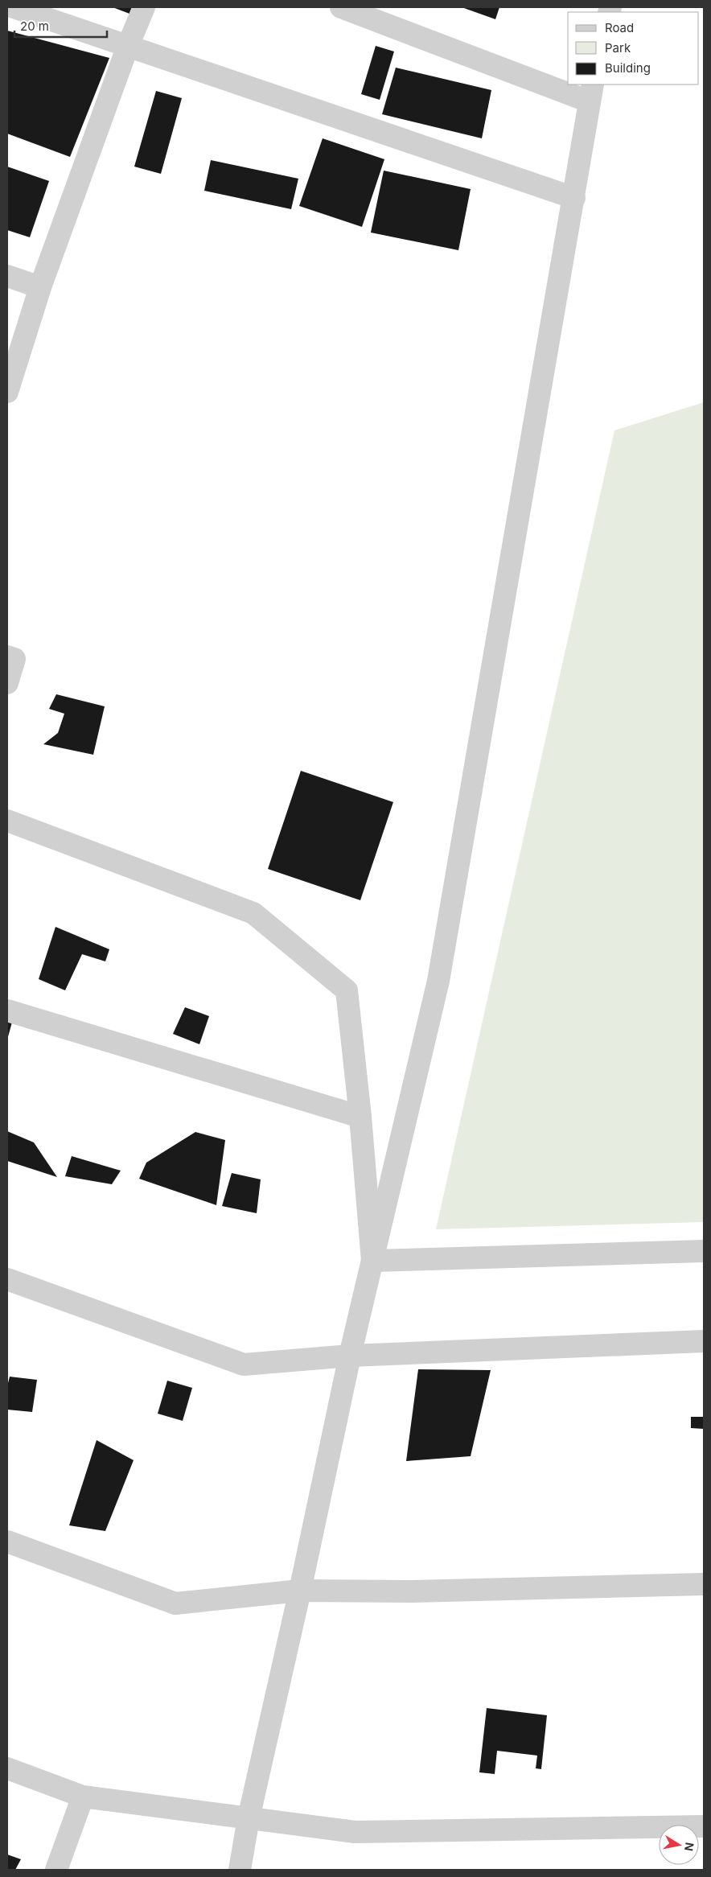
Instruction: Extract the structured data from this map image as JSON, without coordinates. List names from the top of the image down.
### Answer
{
  "legend": ["Road", "Park", "Building"],
  "scale_bar": "20 m",
  "north": "right"
}
